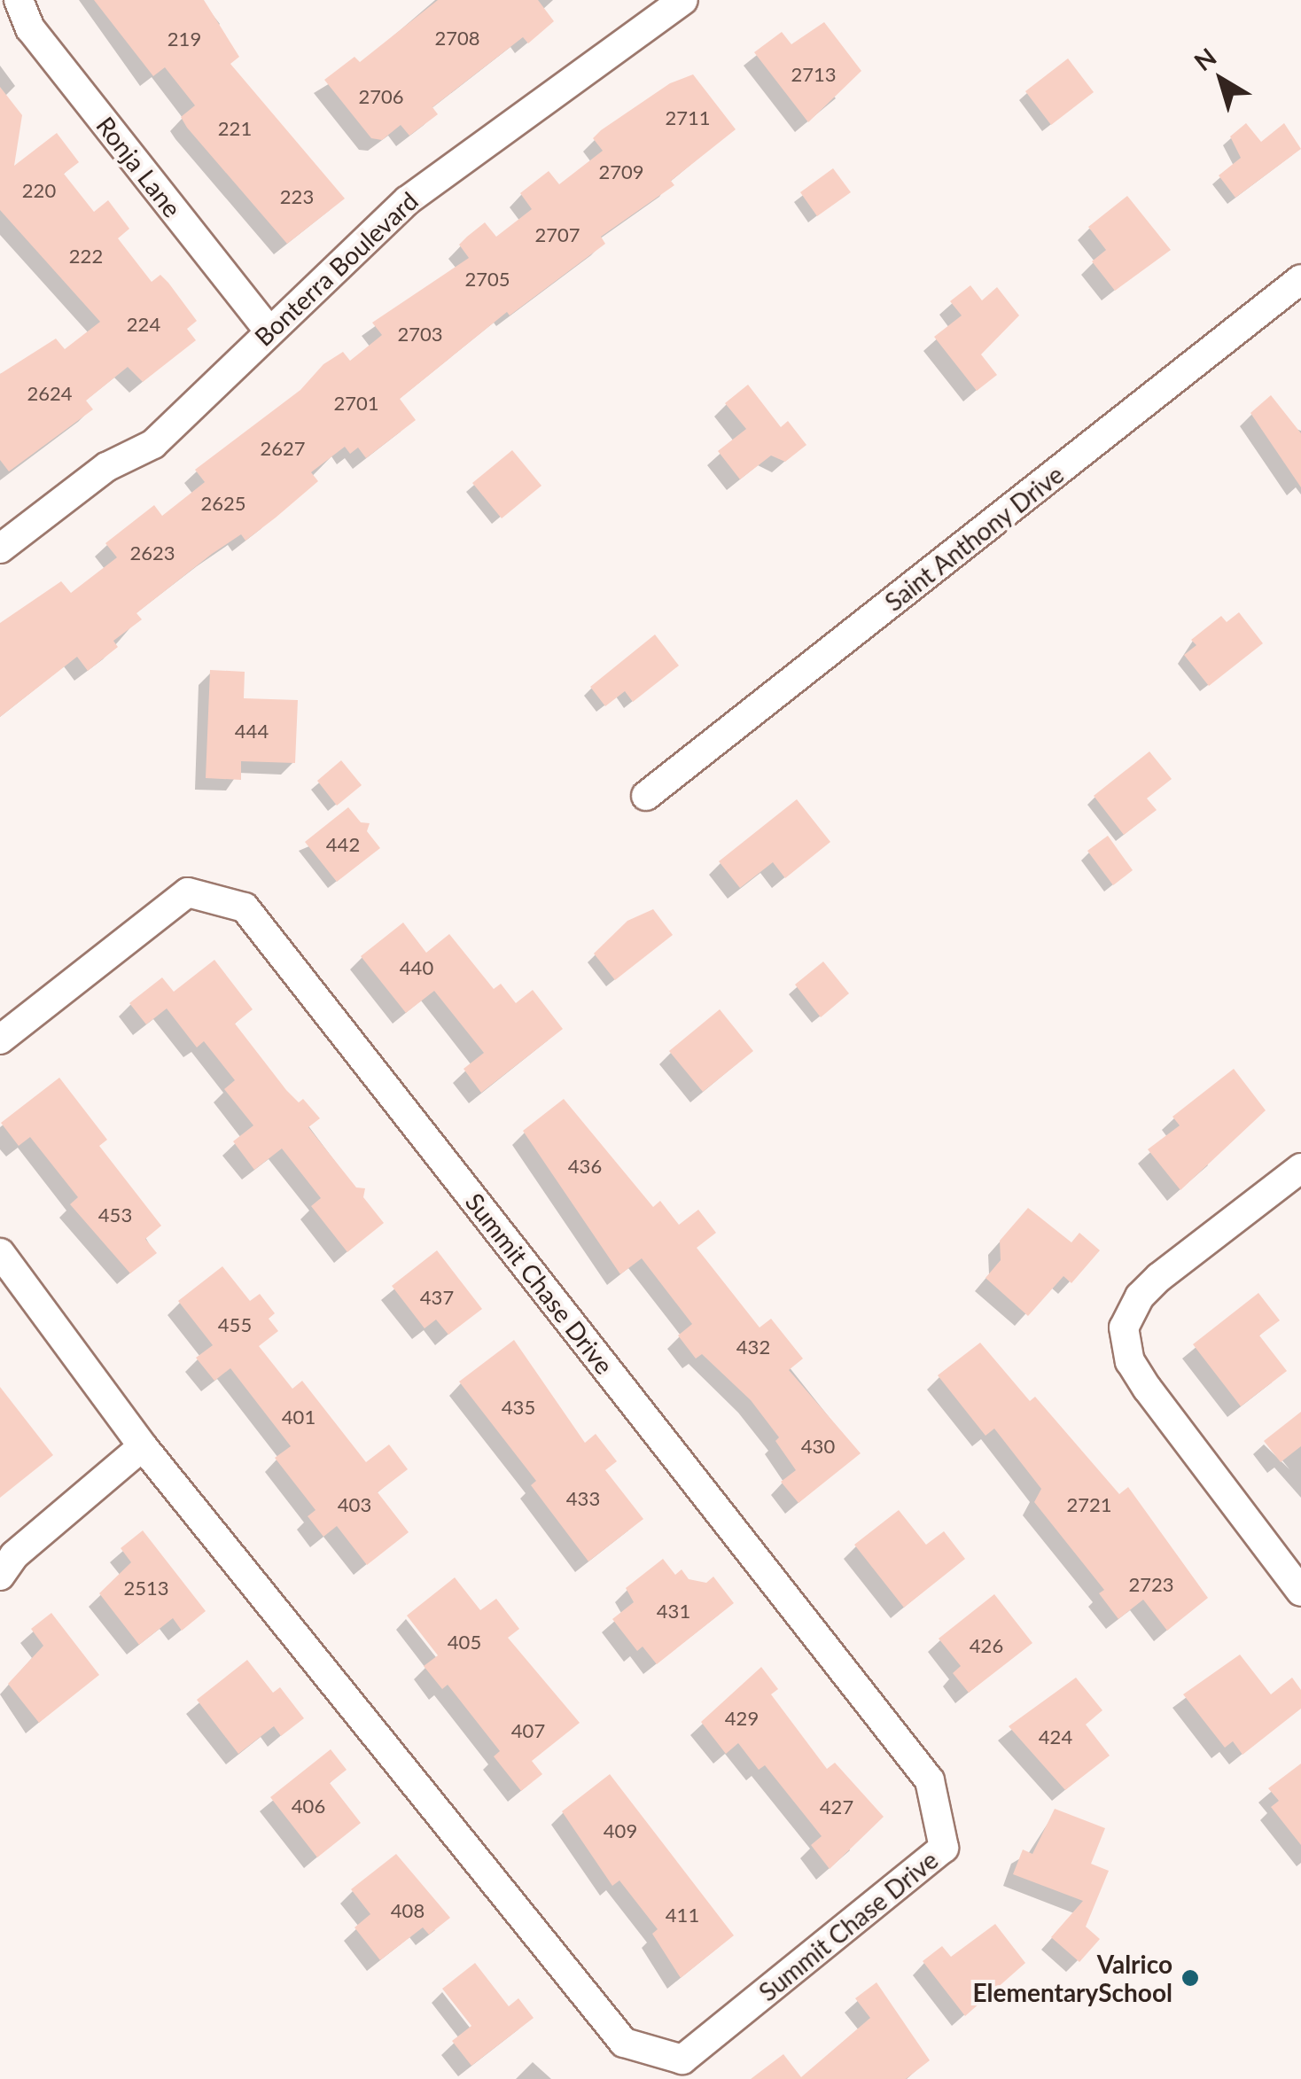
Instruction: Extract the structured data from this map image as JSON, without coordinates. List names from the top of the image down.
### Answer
{
  "streets": {
    "street": [
      "Ronja Lane",
      "Bonterra Boulevard",
      "Saint Anthony Drive",
      "Summit Chase Drive"
    ]
  },
  "crossings": [
    ["Ronja Lane", "Bonterra Boulevard"]
  ],
  "places": ["Valrico ElementarySchool"],
  "house_numbers": [
    "2708",
    "219",
    "2713",
    "2706",
    "2711",
    "221",
    "2709",
    "220",
    "223",
    "2707",
    "222",
    "2705",
    "224",
    "2703",
    "2624",
    "2701",
    "2627",
    "2625",
    "2623",
    "444",
    "442",
    "440",
    "436",
    "453",
    "437",
    "455",
    "432",
    "435",
    "401",
    "430",
    "433",
    "403",
    "2721",
    "2723",
    "2513",
    "431",
    "405",
    "426",
    "429",
    "407",
    "424",
    "406",
    "427",
    "409",
    "408",
    "411"
  ],
  "north": "top left"
}
